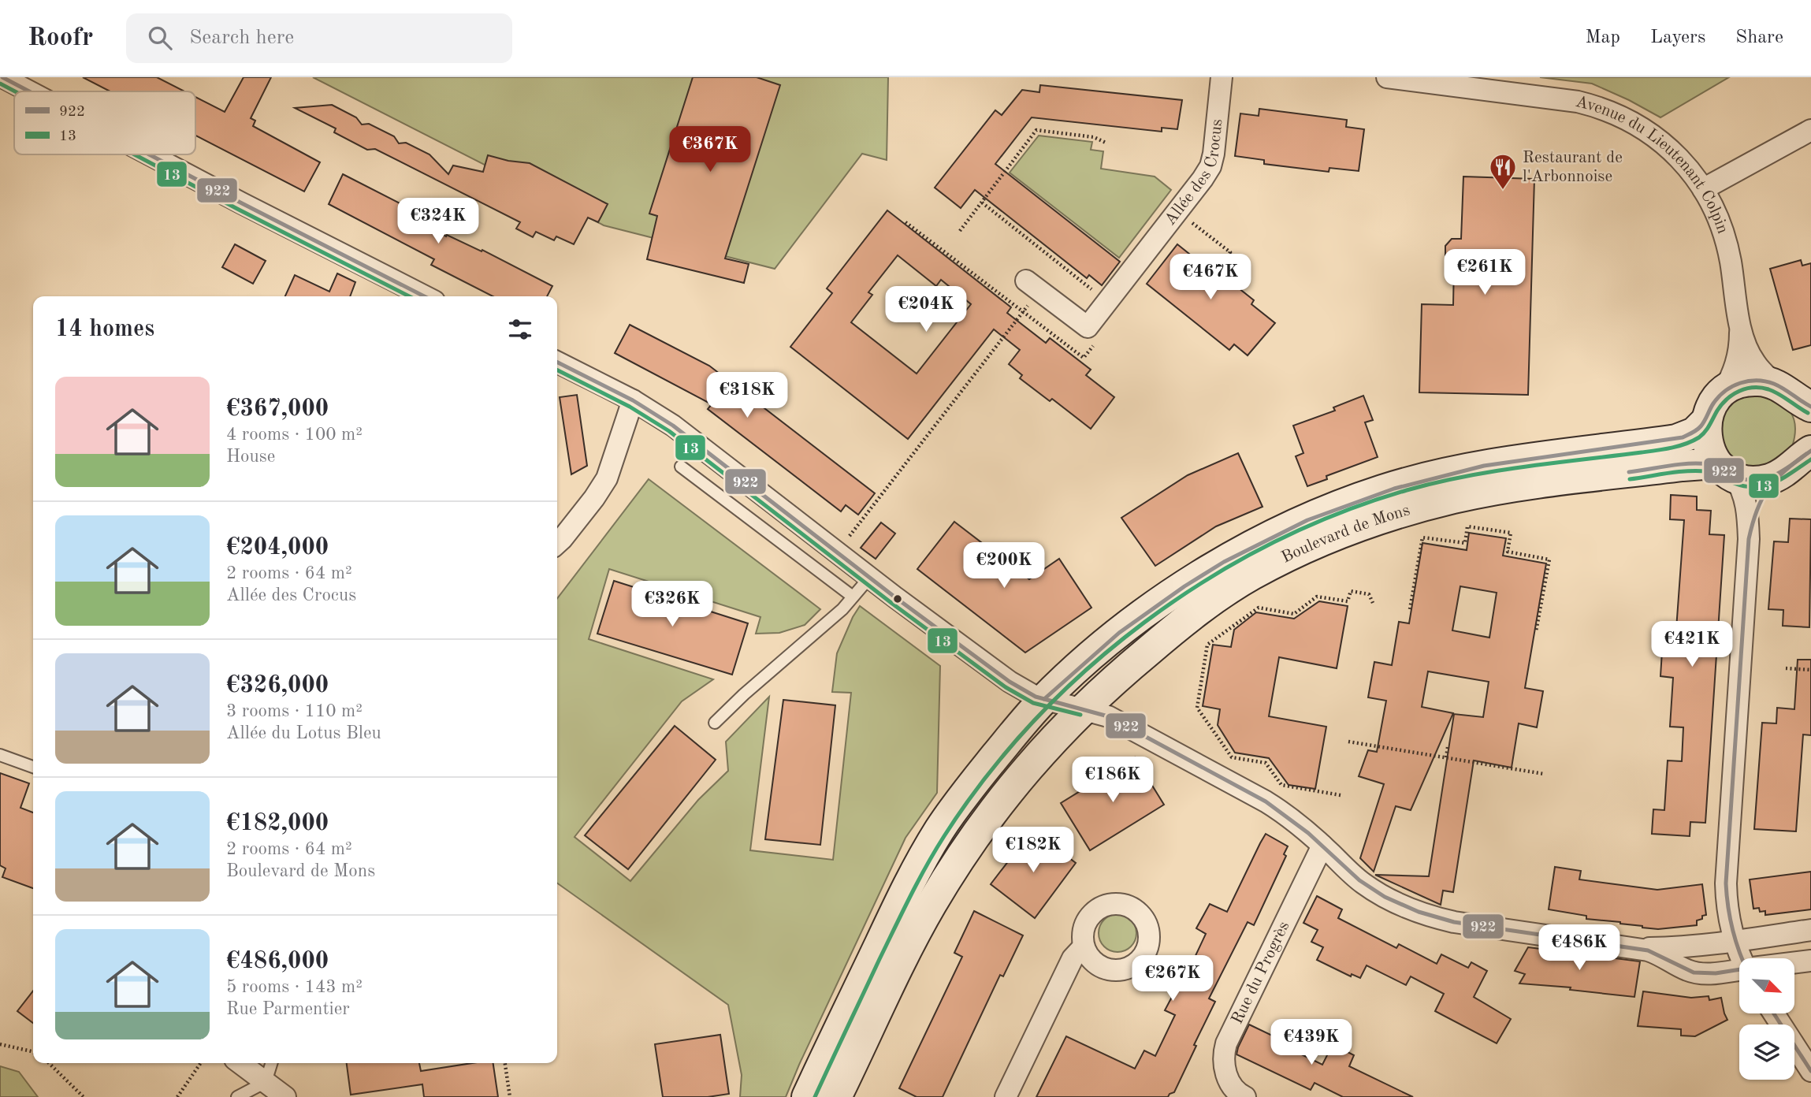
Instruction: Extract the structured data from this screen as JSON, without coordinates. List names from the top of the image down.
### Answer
{
  "streets": {
    "main road": ["Boulevard de Mons"],
    "street": ["Allée des Crocus", "Avenue du Lieutenant Colpin", "Rue du Progrès"]
  },
  "crossings": [
    ["Avenue du Lieutenant Colpin", "Boulevard de Mons"]
  ],
  "places": {
    "restaurant": ["Restaurant de l'Arbonnoise"]
  },
  "lines": ["transit line 922", "transit line 13"],
  "legend": ["922", "13"],
  "north": "bottom right",
  "page": {
    "header": "Roofr",
    "search": "Search here",
    "nav": ["Map", "Layers", "Share"],
    "price": [
      "€367K",
      "€324K",
      "€261K",
      "€467K",
      "€204K",
      "€318K",
      "€200K",
      "€326K",
      "€421K",
      "€186K",
      "€182K",
      "€486K",
      "€267K",
      "€439K"
    ],
    "heading": "14 homes",
    "list": [
      {
        "name": "€367,000",
        "note": "4 rooms · 100 m² · House"
      },
      {
        "name": "€204,000",
        "note": "2 rooms · 64 m² · Allée des Crocus"
      },
      {
        "name": "€326,000",
        "note": "3 rooms · 110 m² · Allée du Lotus Bleu"
      },
      {
        "name": "€182,000",
        "note": "2 rooms · 64 m² · Boulevard de Mons"
      },
      {
        "name": "€486,000",
        "note": "5 rooms · 143 m² · Rue Parmentier"
      }
    ]
  }
}
